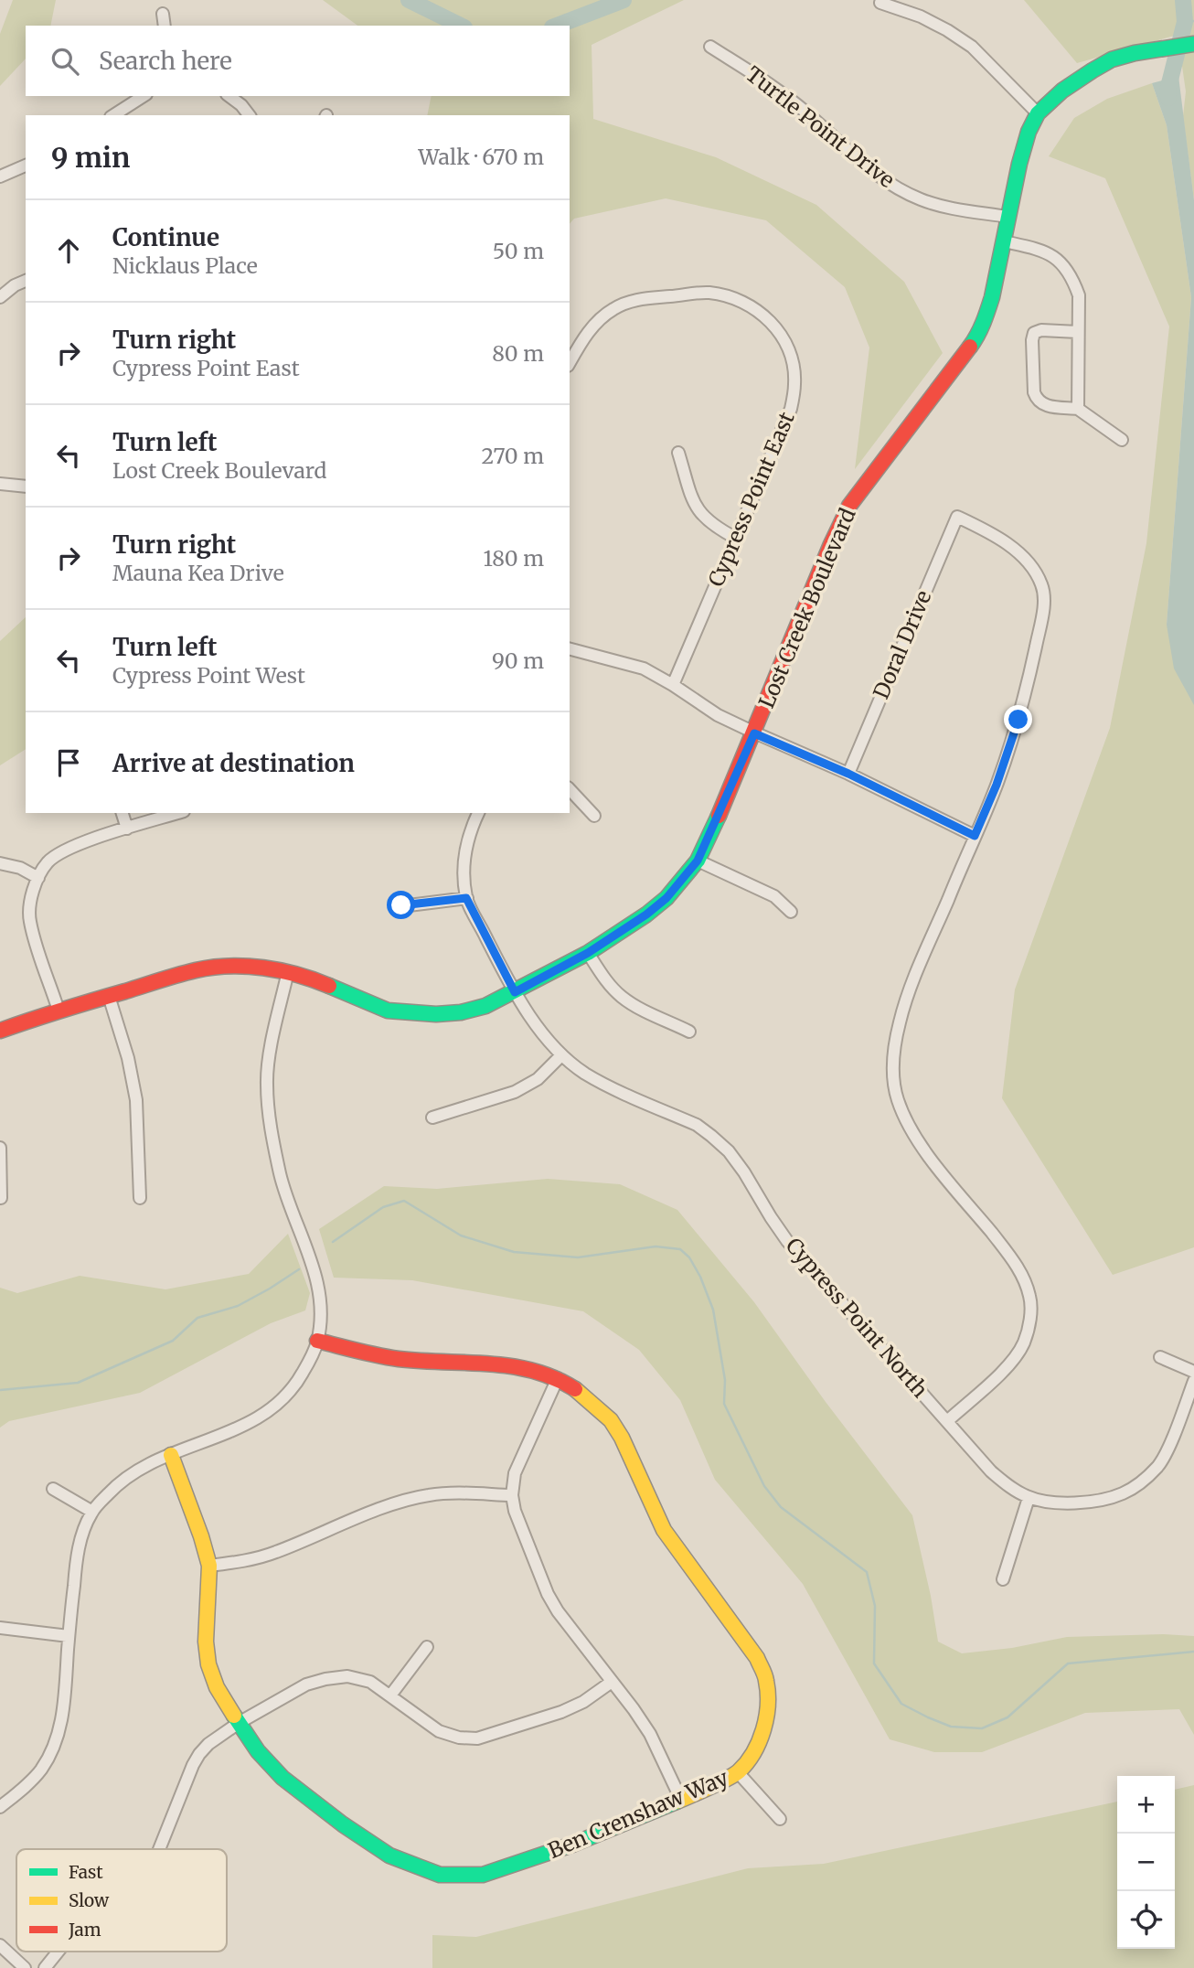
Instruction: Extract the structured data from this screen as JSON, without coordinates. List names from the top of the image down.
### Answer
{
  "streets": {
    "street": [
      "Turtle Point Drive",
      "Cypress Point East",
      "Lost Creek Boulevard",
      "Doral Drive",
      "Cypress Point North",
      "Ben Crenshaw Way"
    ]
  },
  "crossings": [
    ["Turtle Point Drive", "Lost Creek Boulevard"],
    ["Lost Creek Boulevard", "Cypress Point North"]
  ],
  "legend": ["Fast", "Slow", "Jam"],
  "page": {
    "search": "Search here",
    "heading": ["9 min", "Walk · 670 m"],
    "list": [
      ["Continue", "Nicklaus Place", "50 m"],
      ["Turn right", "Cypress Point East", "80 m"],
      ["Turn left", "Lost Creek Boulevard", "270 m"],
      ["Turn right", "Mauna Kea Drive", "180 m"],
      ["Turn left", "Cypress Point West", "90 m"],
      "Arrive at destination"
    ],
    "map_buttons": ["+", "−"]
  }
}
